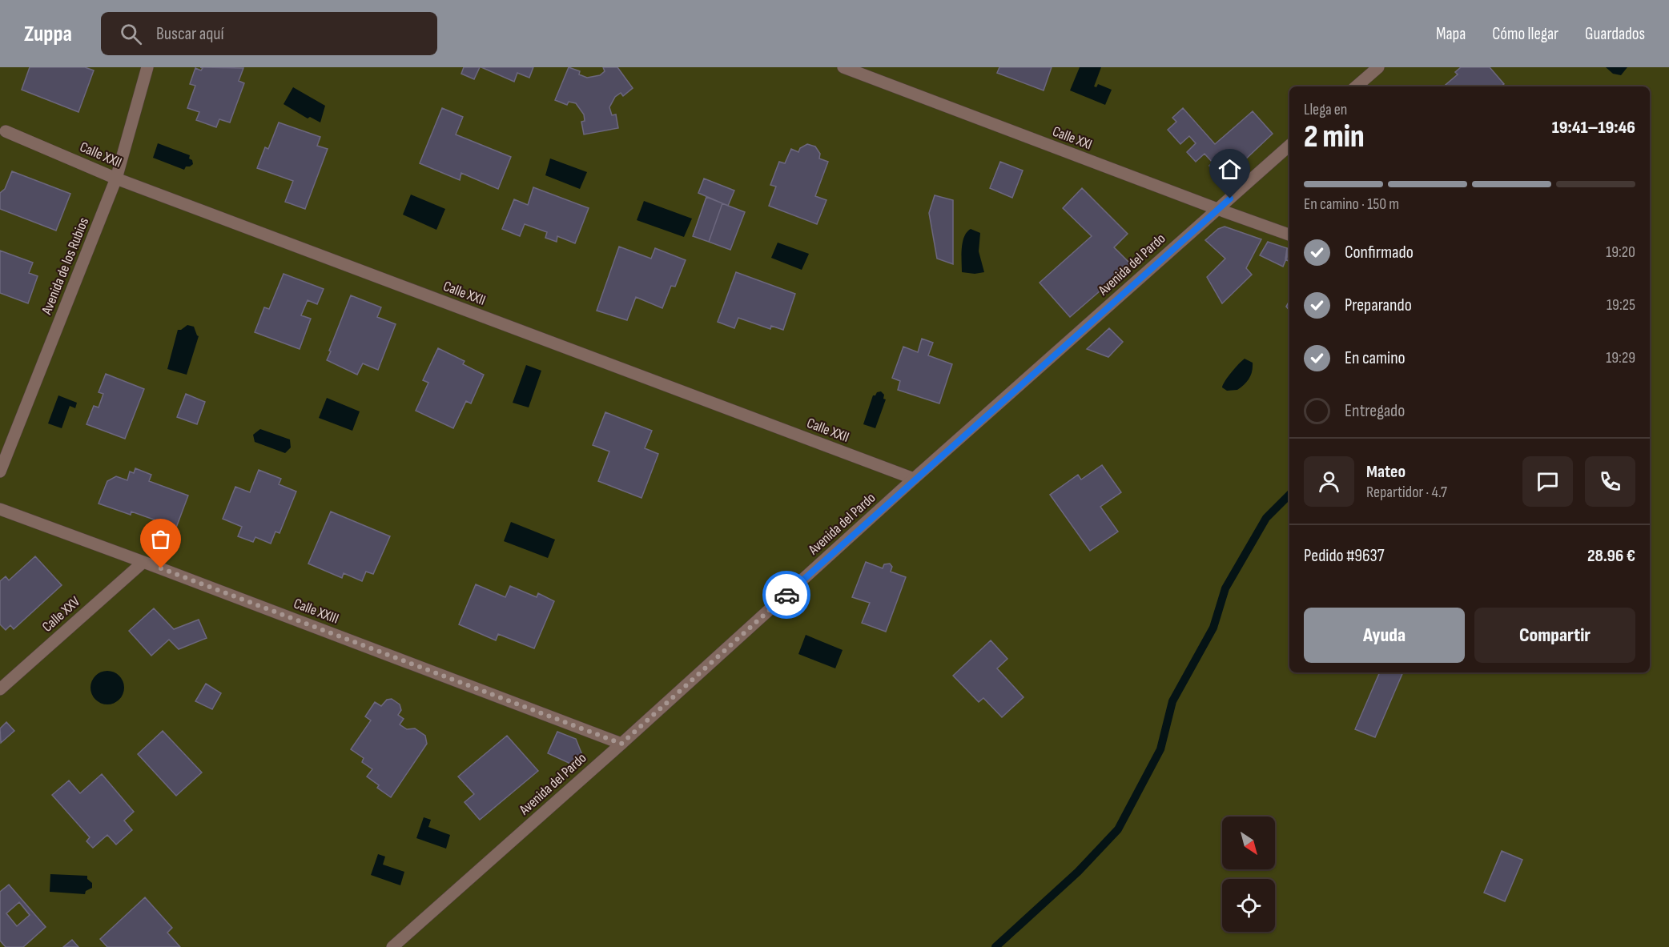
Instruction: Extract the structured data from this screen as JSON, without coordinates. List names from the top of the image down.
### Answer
{
  "streets": {
    "street": [
      "Calle XXI",
      "Calle XXII",
      "Avenida del Pardo",
      "Avenida de los Rubios",
      "Calle XXIII",
      "Calle XXV"
    ]
  },
  "crossings": [
    ["Calle XXI", "Avenida del Pardo"],
    ["Calle XXII", "Avenida del Pardo"],
    ["Calle XXII", "Avenida de los Rubios"],
    ["Avenida del Pardo", "Calle XXIII"],
    ["Calle XXIII", "Calle XXV"]
  ],
  "north": "bottom right",
  "page": {
    "header": "Zuppa",
    "search": "Buscar aquí",
    "nav": ["Mapa", "Cómo llegar", "Guardados"],
    "heading": ["2 min", "Llega en", "19:41–19:46"],
    "panel": [
      "Mateo",
      "Repartidor · 4.7",
      "Pedido #9637",
      "28.96 €"
    ],
    "bar": "En camino · 150 m",
    "list": [
      ["Confirmado", "19:20"],
      ["Preparando", "19:25"],
      ["En camino", "19:29"],
      "Entregado"
    ],
    "buttons": ["Ayuda", "Compartir"]
  }
}
